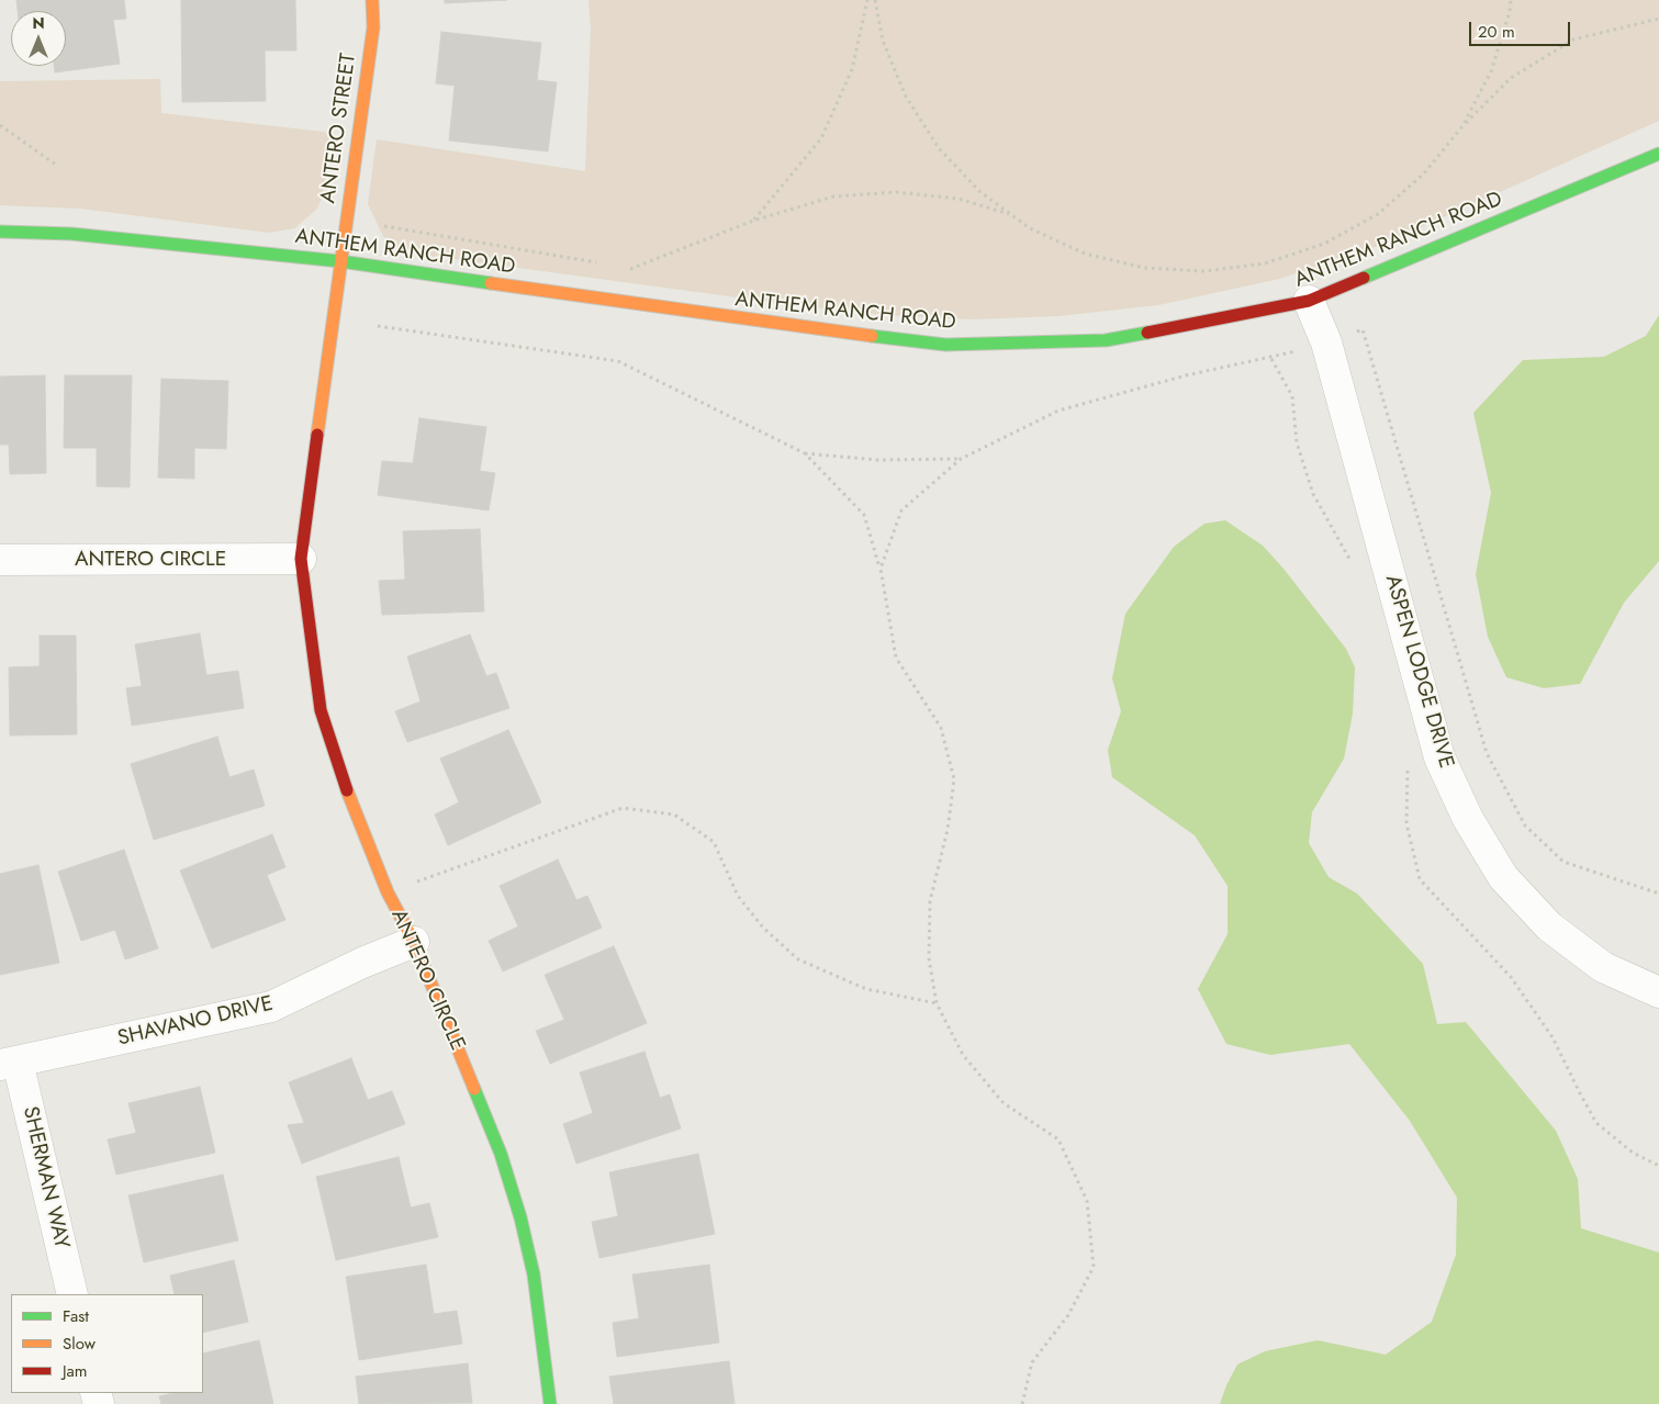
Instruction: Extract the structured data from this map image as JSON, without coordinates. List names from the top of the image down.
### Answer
{
  "streets": {
    "street": [
      "ANTERO STREET",
      "ANTHEM RANCH ROAD",
      "ANTERO CIRCLE",
      "ASPEN LODGE DRIVE",
      "SHAVANO DRIVE",
      "SHERMAN WAY"
    ]
  },
  "crossings": [
    ["ANTERO STREET", "ANTHEM RANCH ROAD"],
    ["ANTERO STREET", "ANTERO CIRCLE"],
    ["ANTHEM RANCH ROAD", "ANTERO CIRCLE"],
    ["ANTHEM RANCH ROAD", "ASPEN LODGE DRIVE"],
    ["ANTERO CIRCLE", "SHAVANO DRIVE"],
    ["SHAVANO DRIVE", "SHERMAN WAY"]
  ],
  "legend": ["Fast", "Slow", "Jam"],
  "scale_bar": "20 m",
  "north": "top"
}
